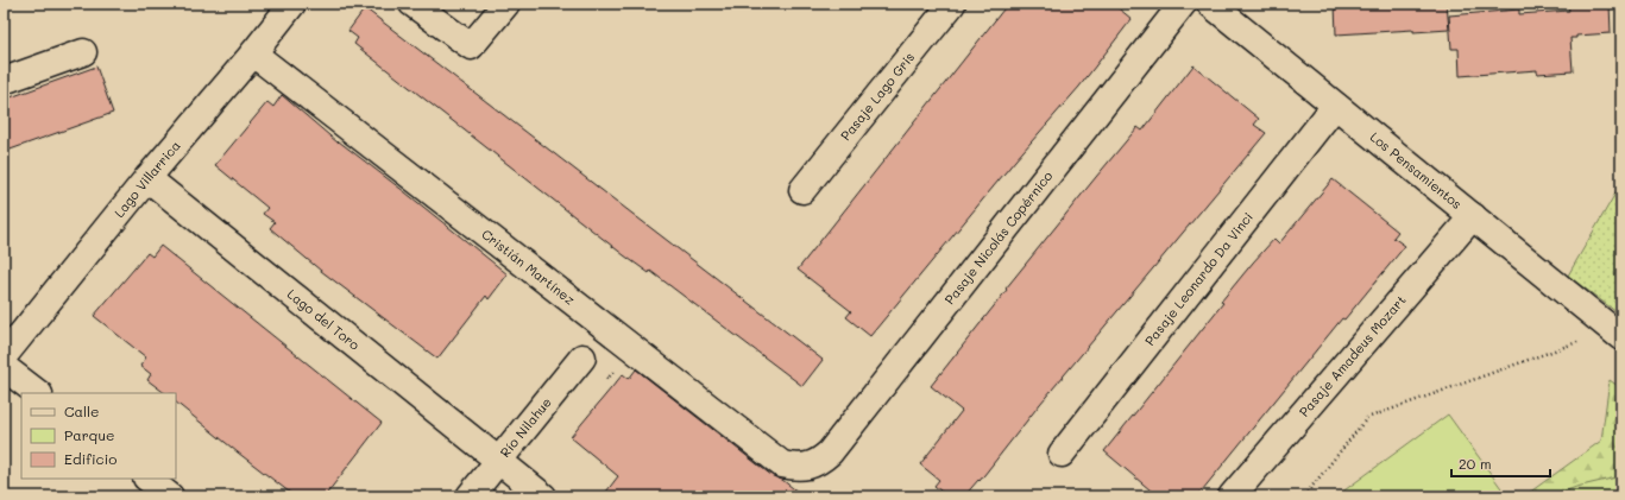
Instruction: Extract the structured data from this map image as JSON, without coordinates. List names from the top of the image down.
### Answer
{
  "streets": {
    "street": [
      "Pasaje Lago Gris",
      "Los Pensamientos",
      "Lago Villarrica",
      "Pasaje Nicolás Copérnico",
      "Cristián Martínez",
      "Pasaje Leonardo Da Vinci",
      "Lago del Toro",
      "Pasaje Amadeus Mozart",
      "Río Nilahue"
    ]
  },
  "crossings": [
    ["Los Pensamientos", "Pasaje Leonardo Da Vinci"],
    ["Los Pensamientos", "Pasaje Amadeus Mozart"],
    ["Lago Villarrica", "Cristián Martínez"],
    ["Lago Villarrica", "Lago del Toro"],
    ["Pasaje Nicolás Copérnico", "Cristián Martínez"],
    ["Lago del Toro", "Río Nilahue"]
  ],
  "legend": ["Calle", "Parque", "Edificio"],
  "scale_bar": "20 m"
}
